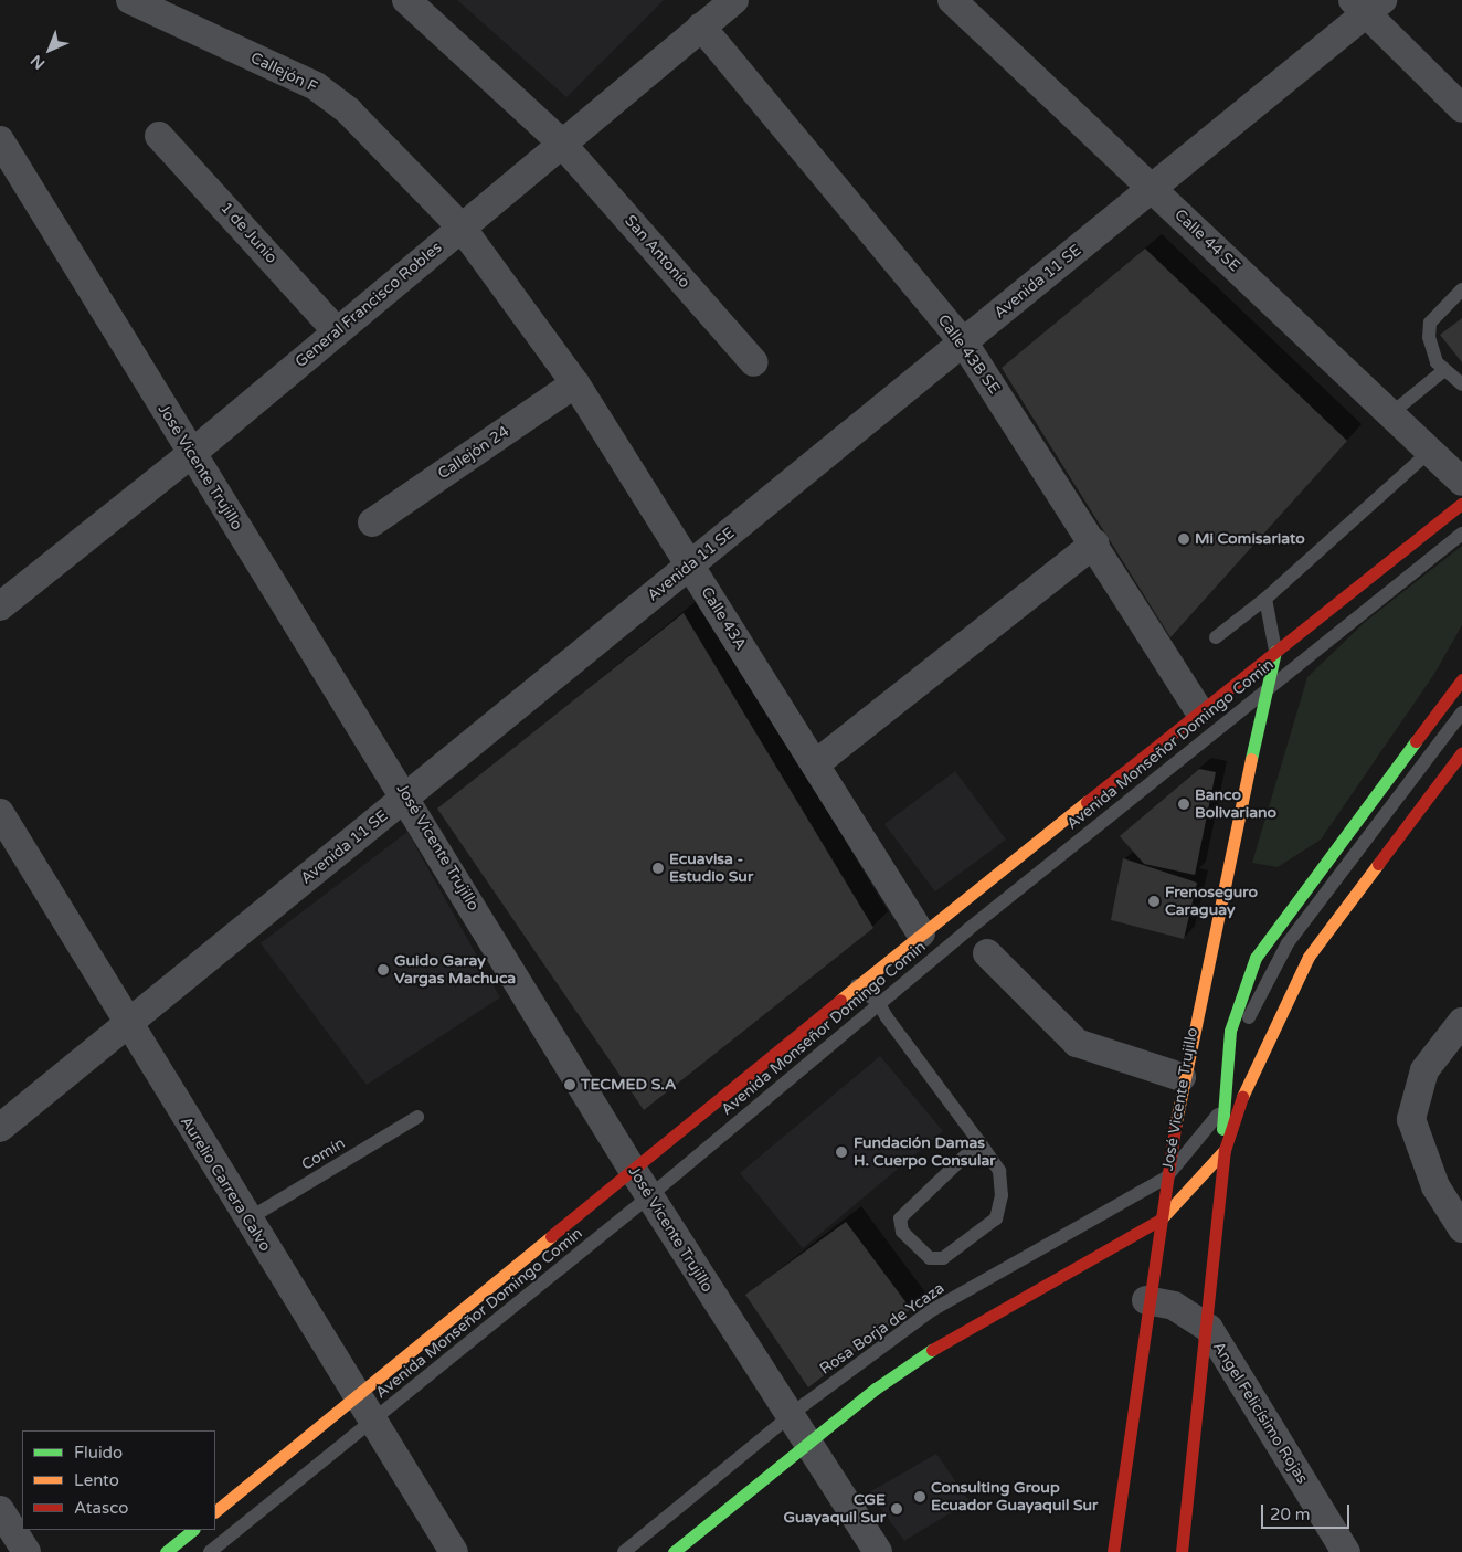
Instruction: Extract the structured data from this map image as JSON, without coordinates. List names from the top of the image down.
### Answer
{
  "streets": {
    "main road": ["José Vicente Trujillo", "Avenida Monseñor Domingo Comin"],
    "street": [
      "Callejón F",
      "1 de Junio",
      "Calle 44 SE",
      "San Antonio",
      "Avenida 11 SE",
      "General Francisco Robles",
      "Calle 43B SE",
      "Callejón 24",
      "Calle 43A",
      "Aurelio Carrera Calvo",
      "Angel Felicísimo Rojas"
    ],
    "lane": ["Comín", "Rosa Borja de Ycaza"]
  },
  "crossings": [
    ["Callejón F", "General Francisco Robles"],
    ["Callejón F", "Calle 43A"],
    ["1 de Junio", "General Francisco Robles"],
    ["Calle 44 SE", "Avenida 11 SE"],
    ["San Antonio", "General Francisco Robles"],
    ["Avenida 11 SE", "Calle 43B SE"],
    ["Avenida 11 SE", "José Vicente Trujillo"],
    ["Avenida 11 SE", "Calle 43A"],
    ["Avenida 11 SE", "Aurelio Carrera Calvo"],
    ["General Francisco Robles", "Calle 43B SE"],
    ["General Francisco Robles", "José Vicente Trujillo"],
    ["General Francisco Robles", "Calle 43A"],
    ["Calle 43B SE", "Avenida Monseñor Domingo Comin"],
    ["Callejón 24", "Calle 43A"],
    ["José Vicente Trujillo", "Avenida Monseñor Domingo Comin"],
    ["José Vicente Trujillo", "Rosa Borja de Ycaza"],
    ["Calle 43A", "Avenida Monseñor Domingo Comin"],
    ["Avenida Monseñor Domingo Comin", "Aurelio Carrera Calvo"],
    ["Comín", "Aurelio Carrera Calvo"]
  ],
  "places": [
    "Mi Comisariato",
    "Banco Bolivariano",
    "Ecuavisa - Estudio Sur",
    "Frenoseguro Caraguay",
    "Guido Garay Vargas Machuca",
    "TECMED S.A",
    "Fundación Damas H. Cuerpo Consular",
    "Consulting Group Ecuador Guayaquil Sur",
    "CGE Guayaquil Sur"
  ],
  "legend": ["Fluido", "Lento", "Atasco"],
  "scale_bar": "20 m",
  "north": "bottom left"
}
